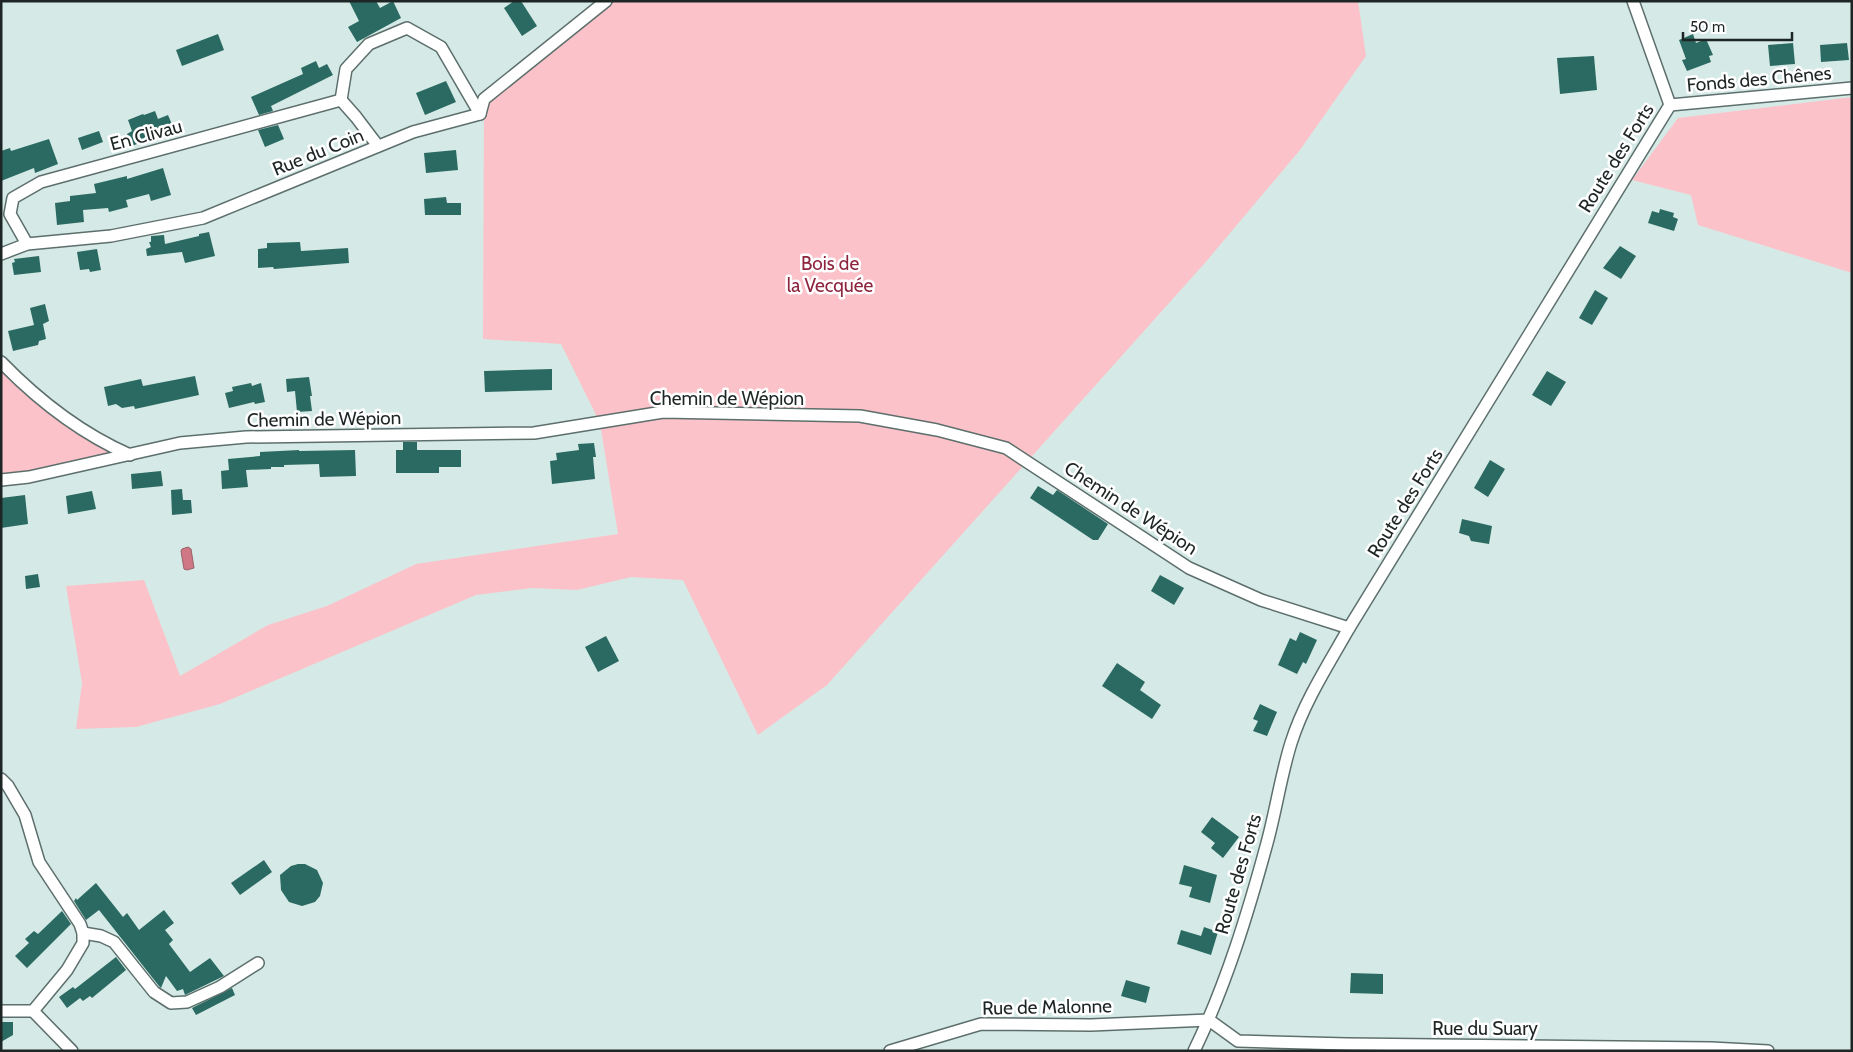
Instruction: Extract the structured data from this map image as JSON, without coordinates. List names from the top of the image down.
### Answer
{
  "streets": {
    "street": [
      "Fonds des Chênes",
      "En Clivau",
      "Rue du Coin",
      "Route des Forts",
      "Chemin de Wépion",
      "Rue de Malonne",
      "Rue du Suary"
    ]
  },
  "crossings": [
    ["Fonds des Chênes", "Route des Forts"],
    ["En Clivau", "Rue du Coin"],
    ["Route des Forts", "Chemin de Wépion"],
    ["Route des Forts", "Rue de Malonne"],
    ["Route des Forts", "Rue du Suary"],
    ["Rue de Malonne", "Rue du Suary"]
  ],
  "parks": ["Bois de la Vecquée"],
  "scale_bar": "50 m"
}
